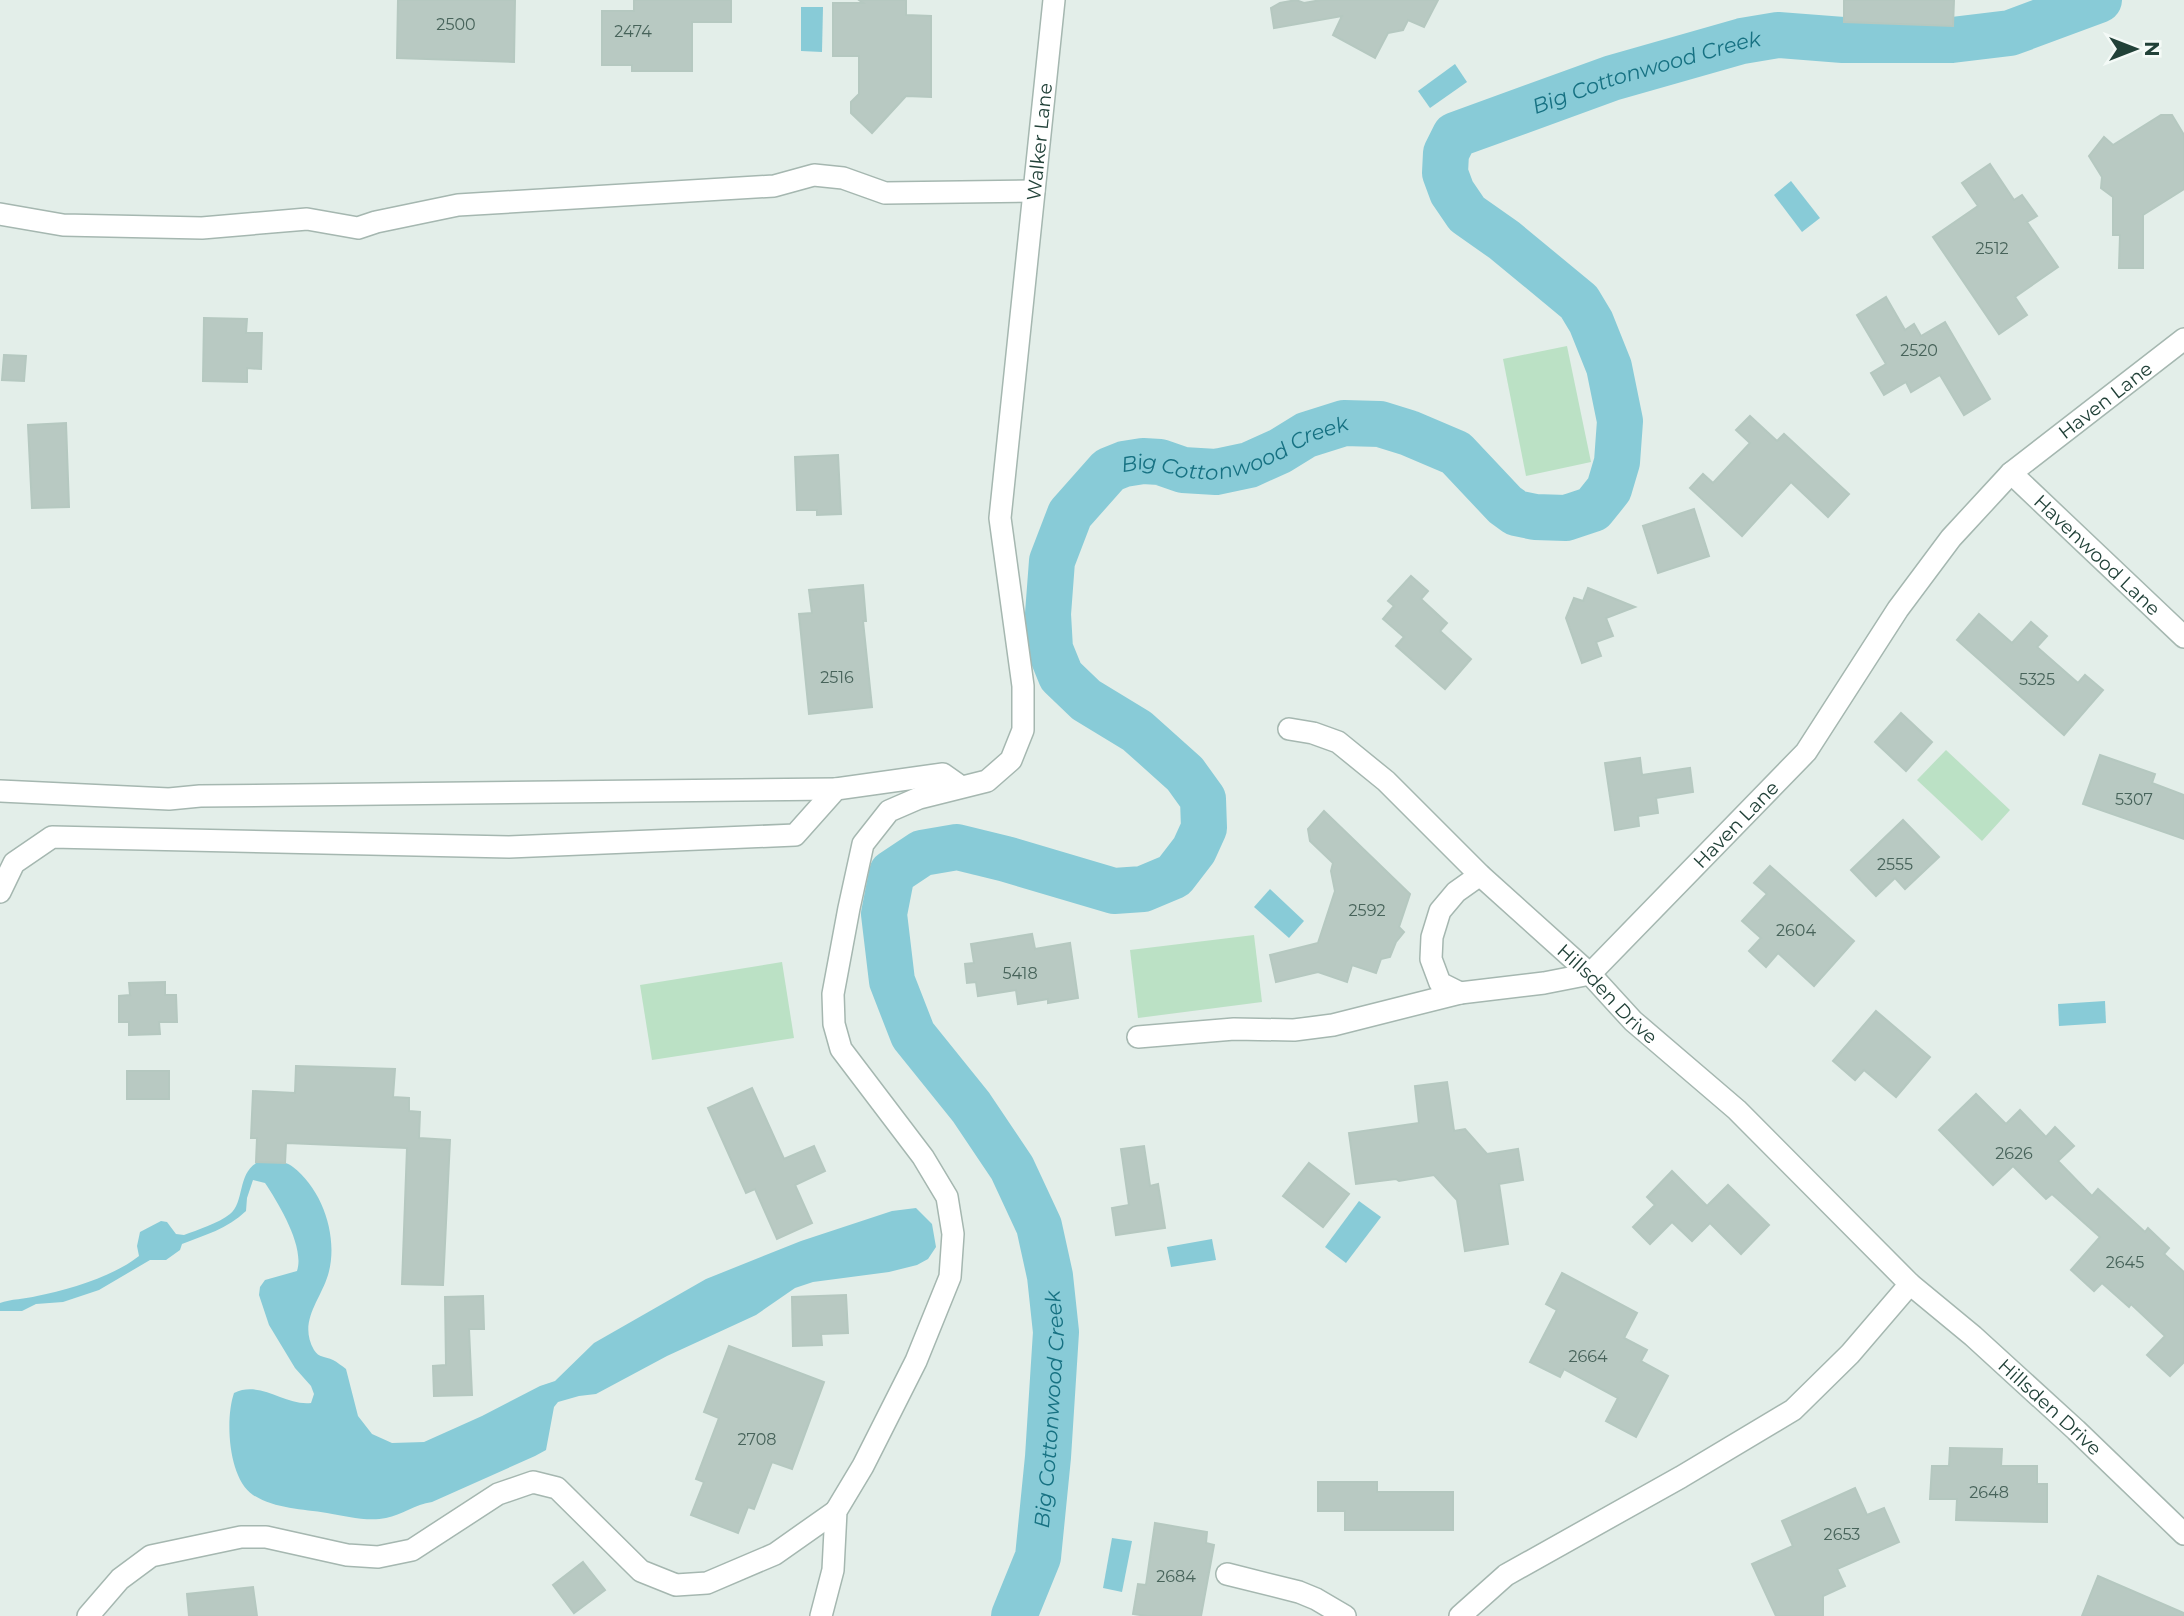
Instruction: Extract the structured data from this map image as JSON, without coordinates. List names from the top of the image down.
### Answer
{
  "streets": {
    "street": [
      "Walker Lane",
      "Haven Lane",
      "Havenwood Lane",
      "Hillsden Drive"
    ]
  },
  "crossings": [
    ["Haven Lane", "Havenwood Lane"],
    ["Haven Lane", "Hillsden Drive"]
  ],
  "water": ["Big Cottonwood Creek"],
  "house_numbers": [
    "2500",
    "2474",
    "2512",
    "2520",
    "2516",
    "5325",
    "5307",
    "2555",
    "2592",
    "2604",
    "5418",
    "2626",
    "2645",
    "2664",
    "2708",
    "2648",
    "2653",
    "2684"
  ],
  "north": "right"
}
